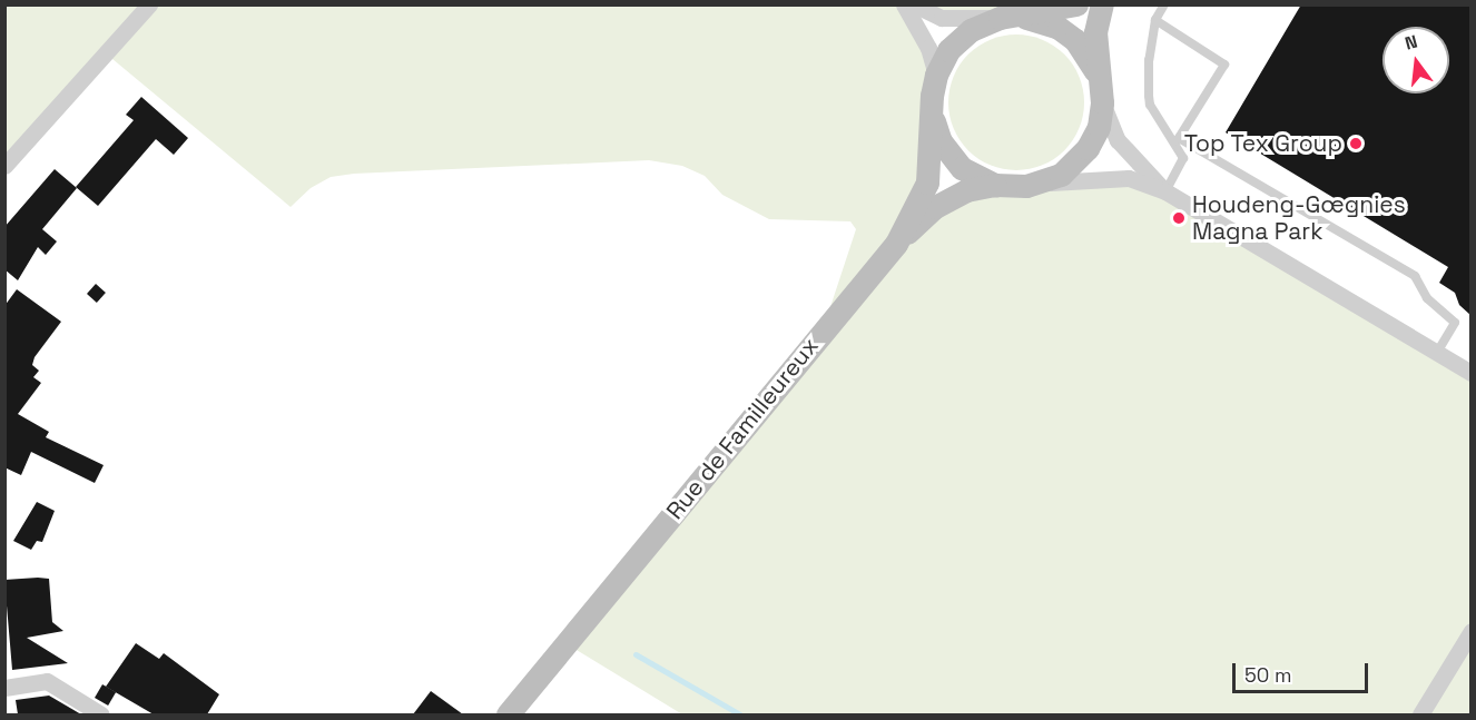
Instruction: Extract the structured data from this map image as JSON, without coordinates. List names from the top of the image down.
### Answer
{
  "streets": {
    "street": ["Rue de Familleureux"]
  },
  "places": ["Top Tex Group", "Houdeng-Gœgnies Magna Park"],
  "scale_bar": "50 m",
  "north": "top"
}
